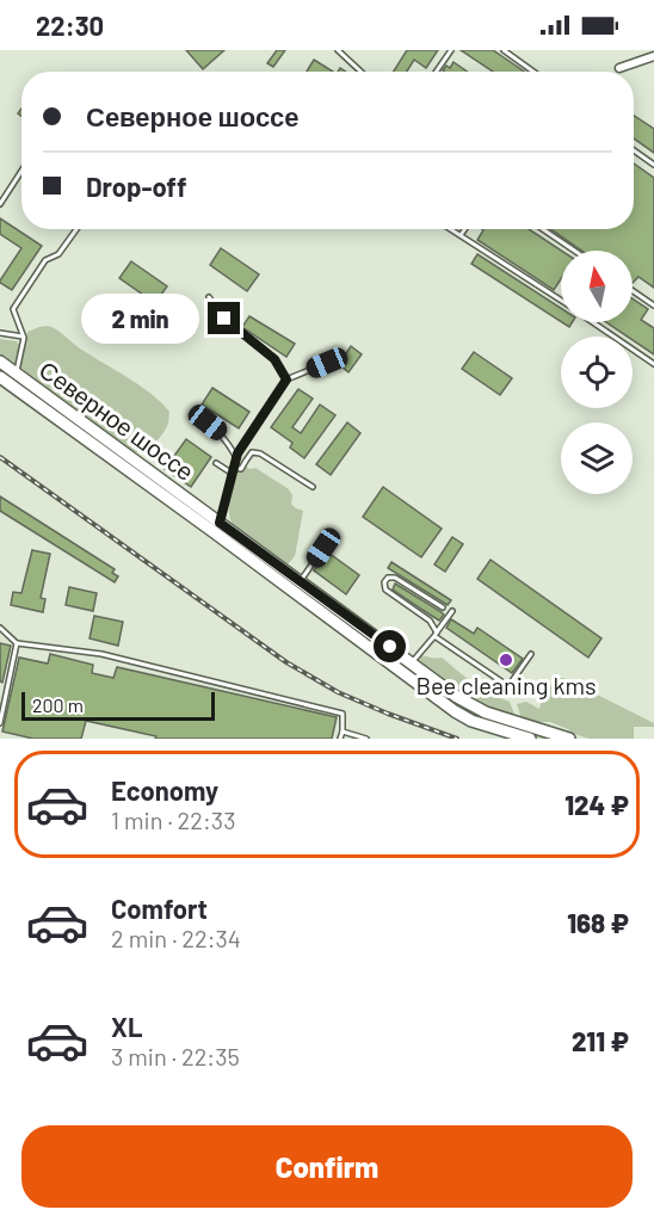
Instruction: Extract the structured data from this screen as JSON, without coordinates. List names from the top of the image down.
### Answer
{
  "streets": {
    "main road": ["Северное шоссе"]
  },
  "places": ["Bee cleaning kms"],
  "scale_bar": "200 m",
  "north": "top",
  "page": {
    "status": "22:30",
    "banner": ["Северное шоссе", "Drop-off"],
    "bubble": "2 min",
    "scale": "200 m",
    "list": [
      {
        "name": "Economy",
        "note": "1 min · 22:33",
        "value": "124 ₽"
      },
      {
        "name": "Comfort",
        "note": "2 min · 22:34",
        "value": "168 ₽"
      },
      {
        "name": "XL",
        "note": "3 min · 22:35",
        "value": "211 ₽"
      }
    ],
    "buttons": "Confirm"
  }
}
